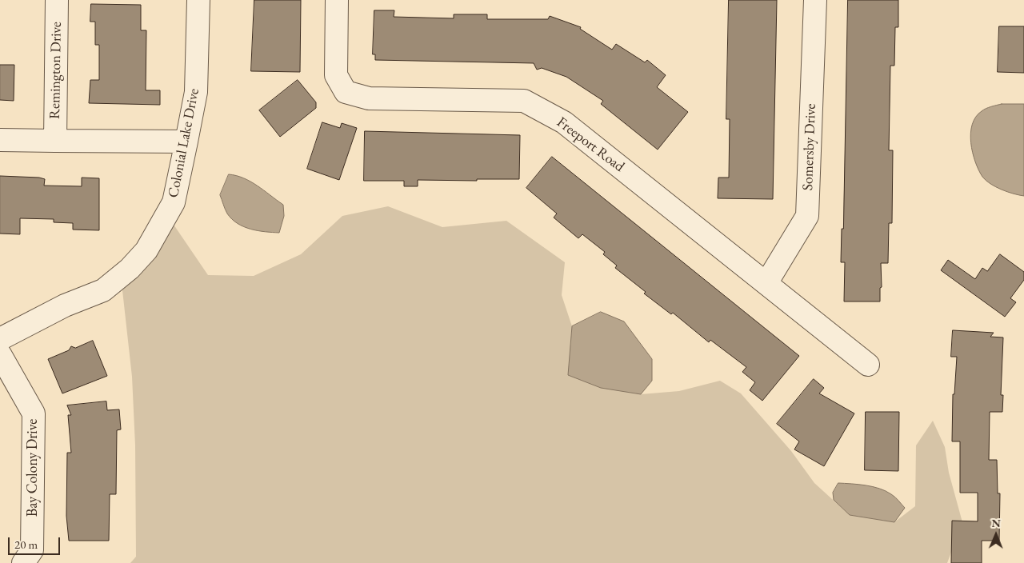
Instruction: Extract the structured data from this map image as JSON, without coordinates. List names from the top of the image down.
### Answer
{
  "streets": {
    "street": [
      "Remington Drive",
      "Colonial Lake Drive",
      "Freeport Road",
      "Somersby Drive",
      "Bay Colony Drive"
    ]
  },
  "crossings": [
    ["Freeport Road", "Somersby Drive"]
  ],
  "scale_bar": "20 m",
  "north": "top"
}
